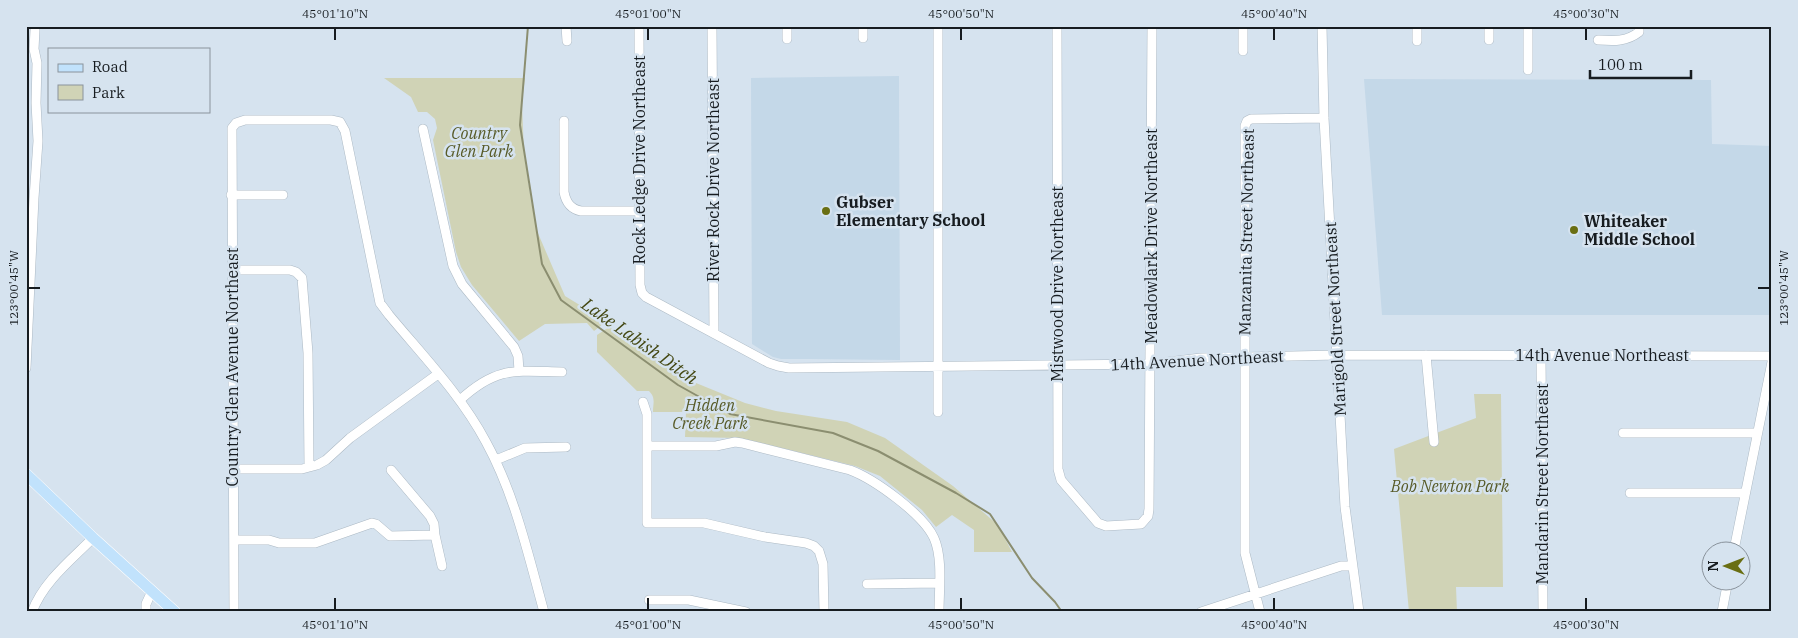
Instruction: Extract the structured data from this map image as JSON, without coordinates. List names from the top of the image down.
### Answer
{
  "streets": {
    "street": [
      "Rock Ledge Drive Northeast",
      "River Rock Drive Northeast",
      "Manzanita Street Northeast",
      "Meadowlark Drive Northeast",
      "Mistwood Drive Northeast",
      "Marigold Street Northeast",
      "14th Avenue Northeast",
      "Country Glen Avenue Northeast",
      "Mandarin Street Northeast"
    ]
  },
  "crossings": [
    ["Rock Ledge Drive Northeast", "14th Avenue Northeast"],
    ["River Rock Drive Northeast", "14th Avenue Northeast"],
    ["Manzanita Street Northeast", "Marigold Street Northeast"],
    ["Manzanita Street Northeast", "14th Avenue Northeast"],
    ["Meadowlark Drive Northeast", "Mistwood Drive Northeast"],
    ["Meadowlark Drive Northeast", "14th Avenue Northeast"],
    ["Mistwood Drive Northeast", "14th Avenue Northeast"],
    ["Marigold Street Northeast", "14th Avenue Northeast"],
    ["14th Avenue Northeast", "Mandarin Street Northeast"]
  ],
  "water": ["Lake Labish Ditch"],
  "parks": ["Country Glen Park", "Hidden Creek Park", "Bob Newton Park"],
  "places": ["Gubser Elementary School", "Whiteaker Middle School"],
  "legend": ["Road", "Park"],
  "scale_bar": "100 m",
  "north": "left",
  "coordinates": [
    "45°01'10\"N",
    "45°01'00\"N",
    "45°00'50\"N",
    "45°00'40\"N",
    "45°00'30\"N",
    "123°00'45\"W"
  ]
}
